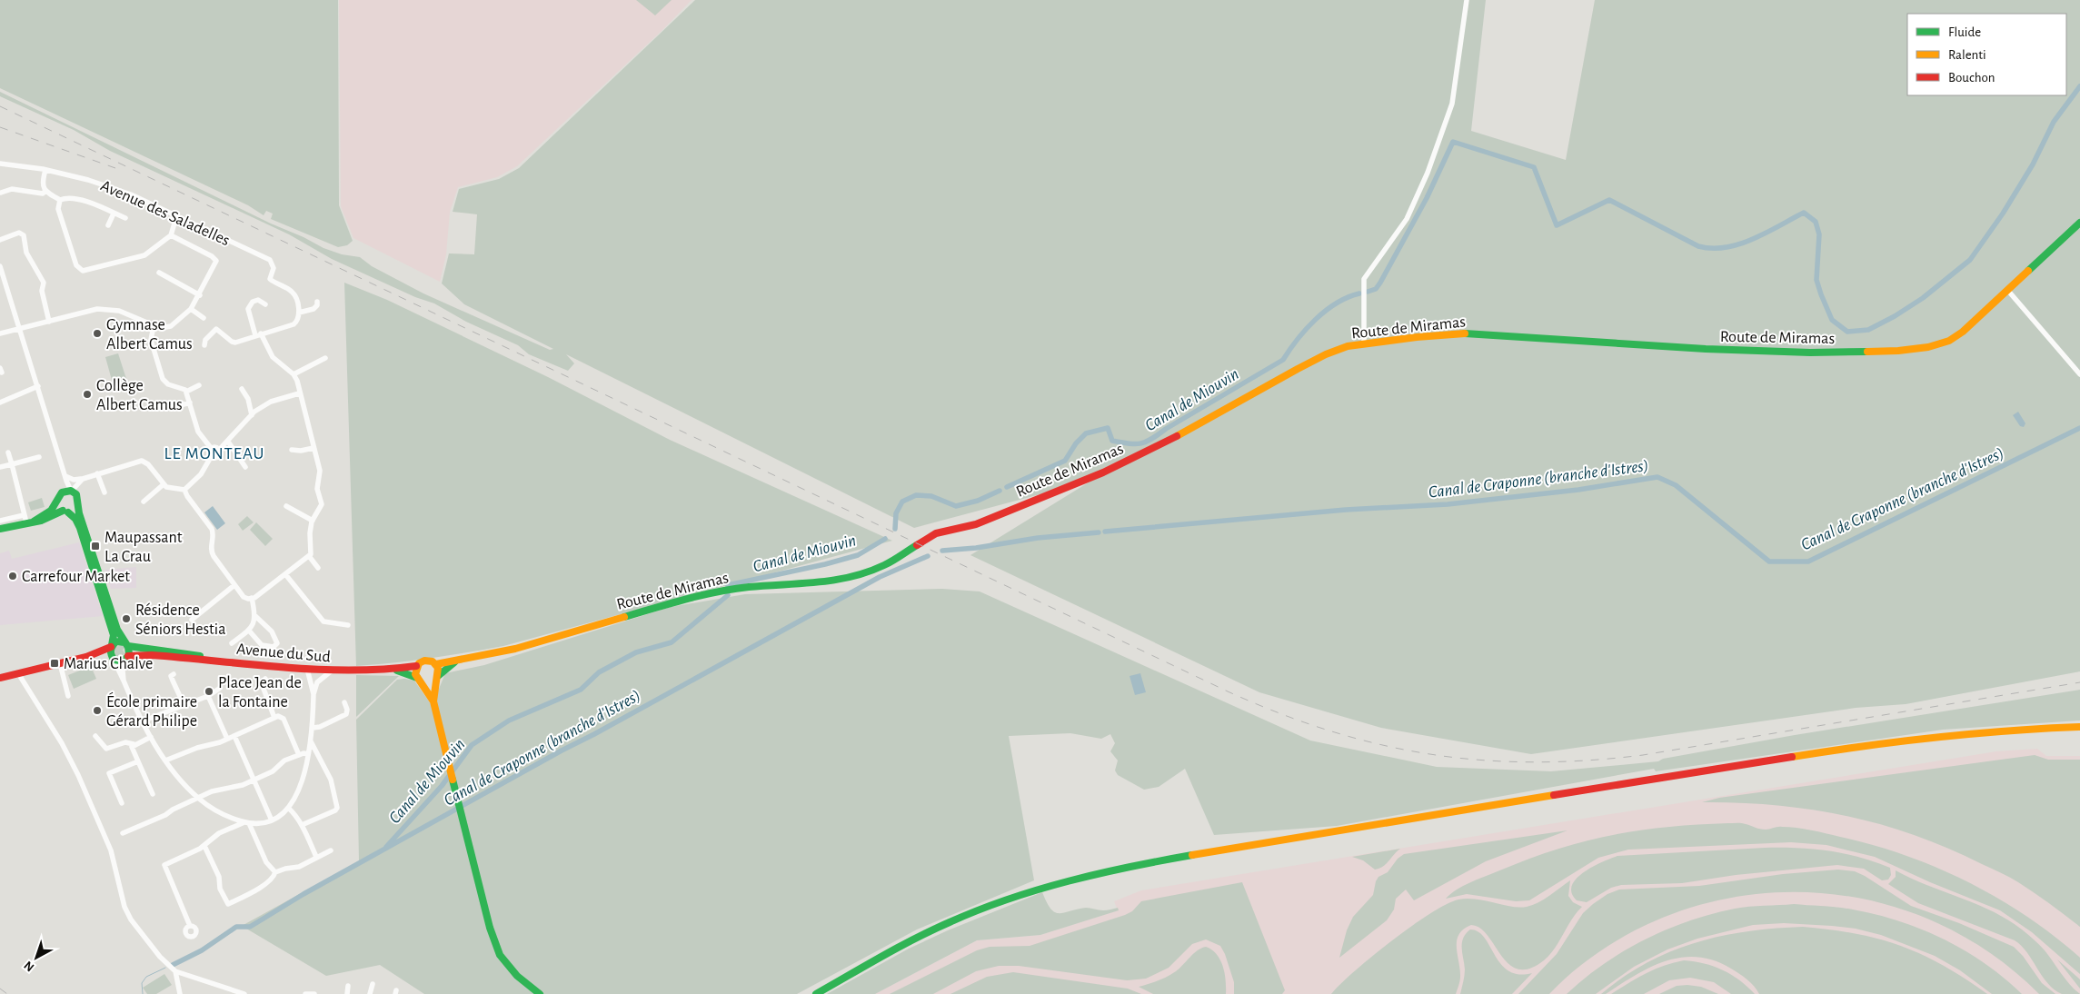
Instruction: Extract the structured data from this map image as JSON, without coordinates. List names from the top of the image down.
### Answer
{
  "streets": {
    "main road": ["Route de Miramas", "Avenue du Sud"],
    "street": ["Avenue des Saladelles"]
  },
  "districts": ["LE MONTEAU"],
  "water": ["Canal de Miouvin", "Canal de Craponne (branche d'Istres)"],
  "places": {
    "other": [
      "Gymnase Albert Camus",
      "Collège Albert Camus",
      "Carrefour Market",
      "Résidence Séniors Hestia",
      "Place Jean de la Fontaine",
      "École primaire Gérard Philipe"
    ],
    "transit": ["Maupassant La Crau", "Marius Chalve"]
  },
  "legend": ["Fluide", "Ralenti", "Bouchon"],
  "north": "bottom left"
}
